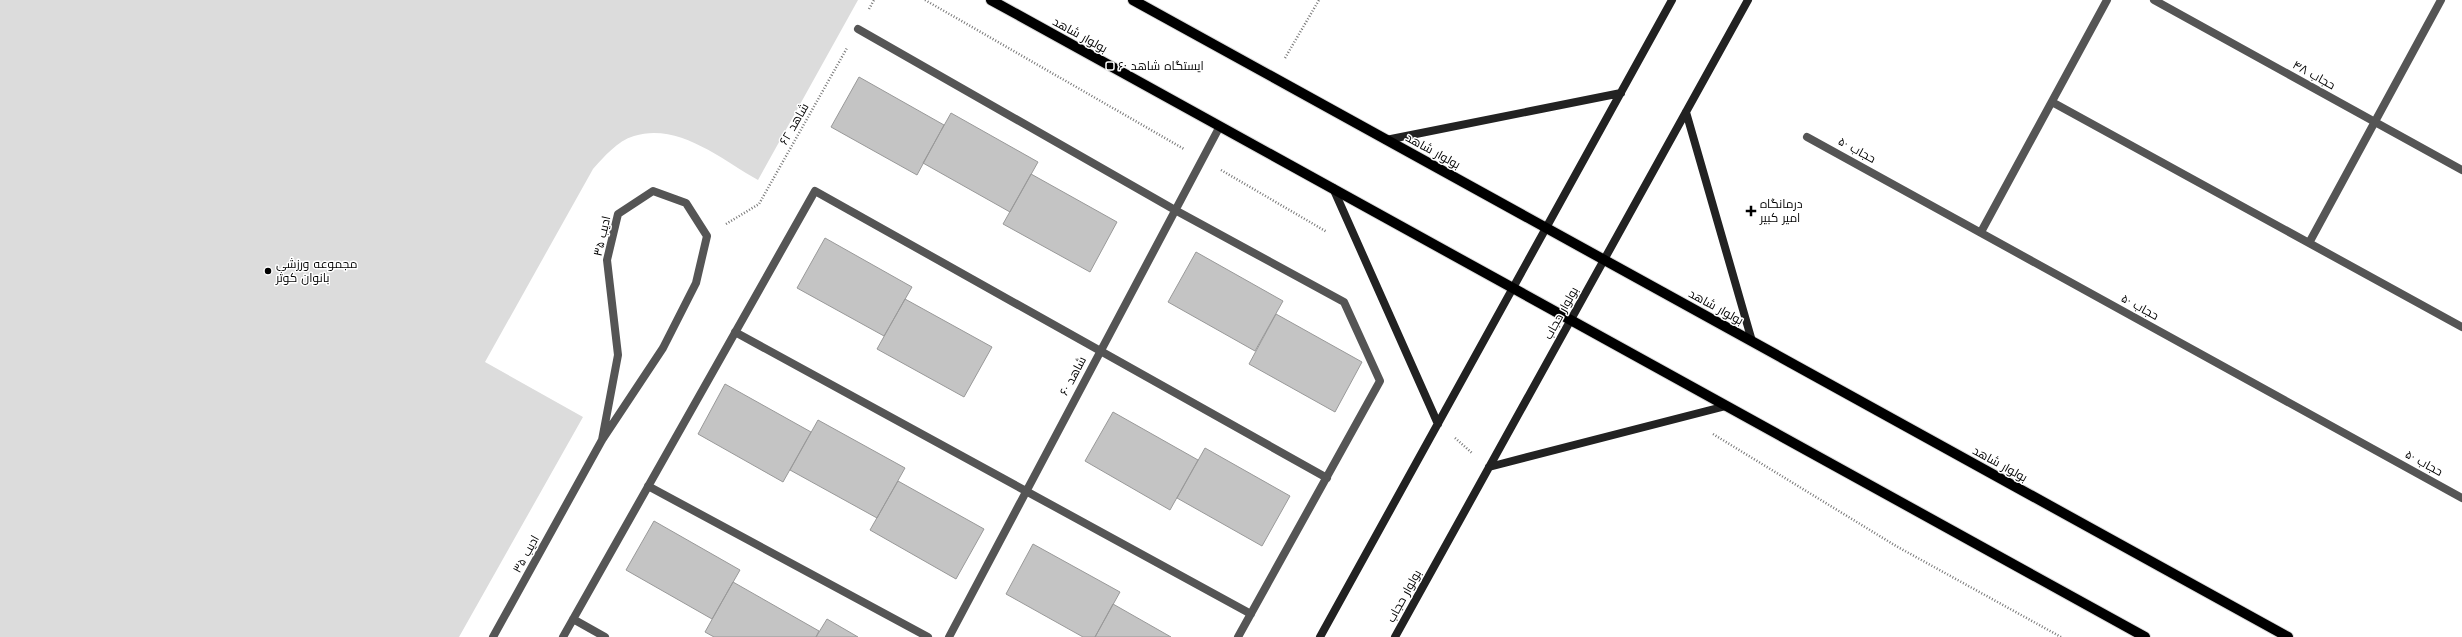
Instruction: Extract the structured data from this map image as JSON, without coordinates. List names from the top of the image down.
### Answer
{
  "streets": {
    "main road": ["بولوار شاهد", "بولوار حجاب"],
    "street": [
      "حجاب ۴۸",
      "حجاب ۵۰",
      "ادیب ۳۵",
      "شاهد ۶۰"
    ],
    "path": ["شاهد ۶۲"]
  },
  "crossings": [
    ["بولوار شاهد", "بولوار حجاب"],
    ["بولوار شاهد", "شاهد ۶۰"],
    ["شاهد ۶۲", "ادیب ۳۵"]
  ],
  "places": {
    "transit": ["ایستگاه شاهد ۶۰"],
    "health": ["درمانگاه امیر کبیر"],
    "other": ["مجموعه ورزشی بانوان کوثر"]
  }
}
